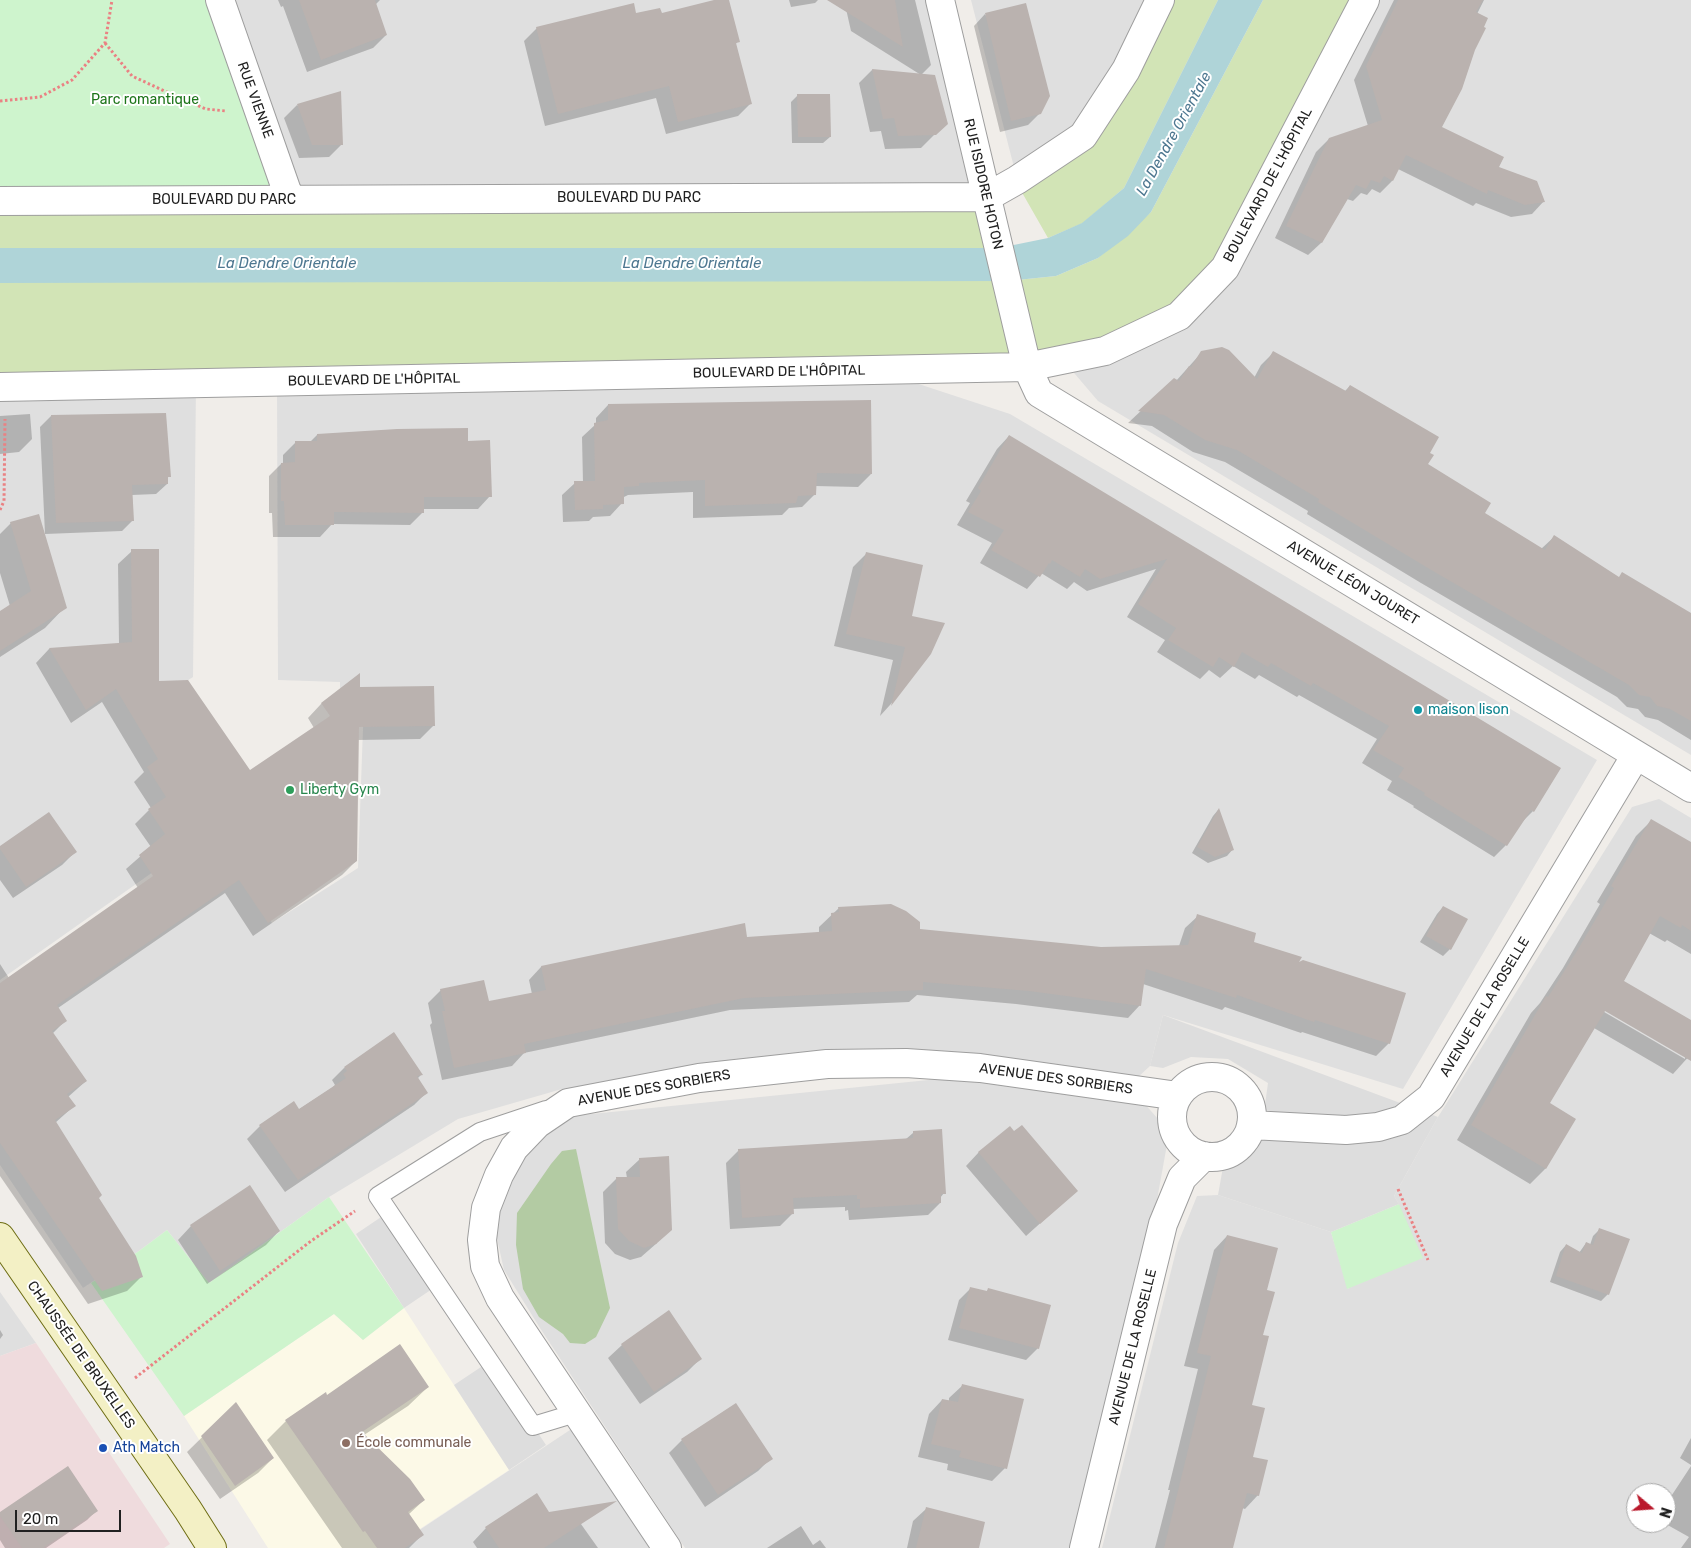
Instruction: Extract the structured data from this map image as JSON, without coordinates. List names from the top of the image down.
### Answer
{
  "streets": {
    "street": [
      "RUE VIENNE",
      "RUE ISIDORE HOTON",
      "BOULEVARD DE L'HÔPITAL",
      "BOULEVARD DU PARC",
      "AVENUE LÉON JOURET",
      "AVENUE DE LA ROSELLE",
      "AVENUE DES SORBIERS",
      "CHAUSSÉE DE BRUXELLES"
    ]
  },
  "crossings": [
    ["RUE VIENNE", "BOULEVARD DU PARC"],
    ["RUE ISIDORE HOTON", "BOULEVARD DE L'HÔPITAL"],
    ["RUE ISIDORE HOTON", "BOULEVARD DU PARC"],
    ["RUE ISIDORE HOTON", "AVENUE LÉON JOURET"],
    ["BOULEVARD DE L'HÔPITAL", "AVENUE LÉON JOURET"],
    ["AVENUE LÉON JOURET", "AVENUE DE LA ROSELLE"],
    ["AVENUE DE LA ROSELLE", "AVENUE DES SORBIERS"]
  ],
  "water": ["La Dendre Orientale"],
  "parks": ["Parc romantique"],
  "places": [
    "maison lison",
    "Liberty Gym",
    "École communale",
    "Ath Match"
  ],
  "scale_bar": "20 m",
  "north": "right"
}
